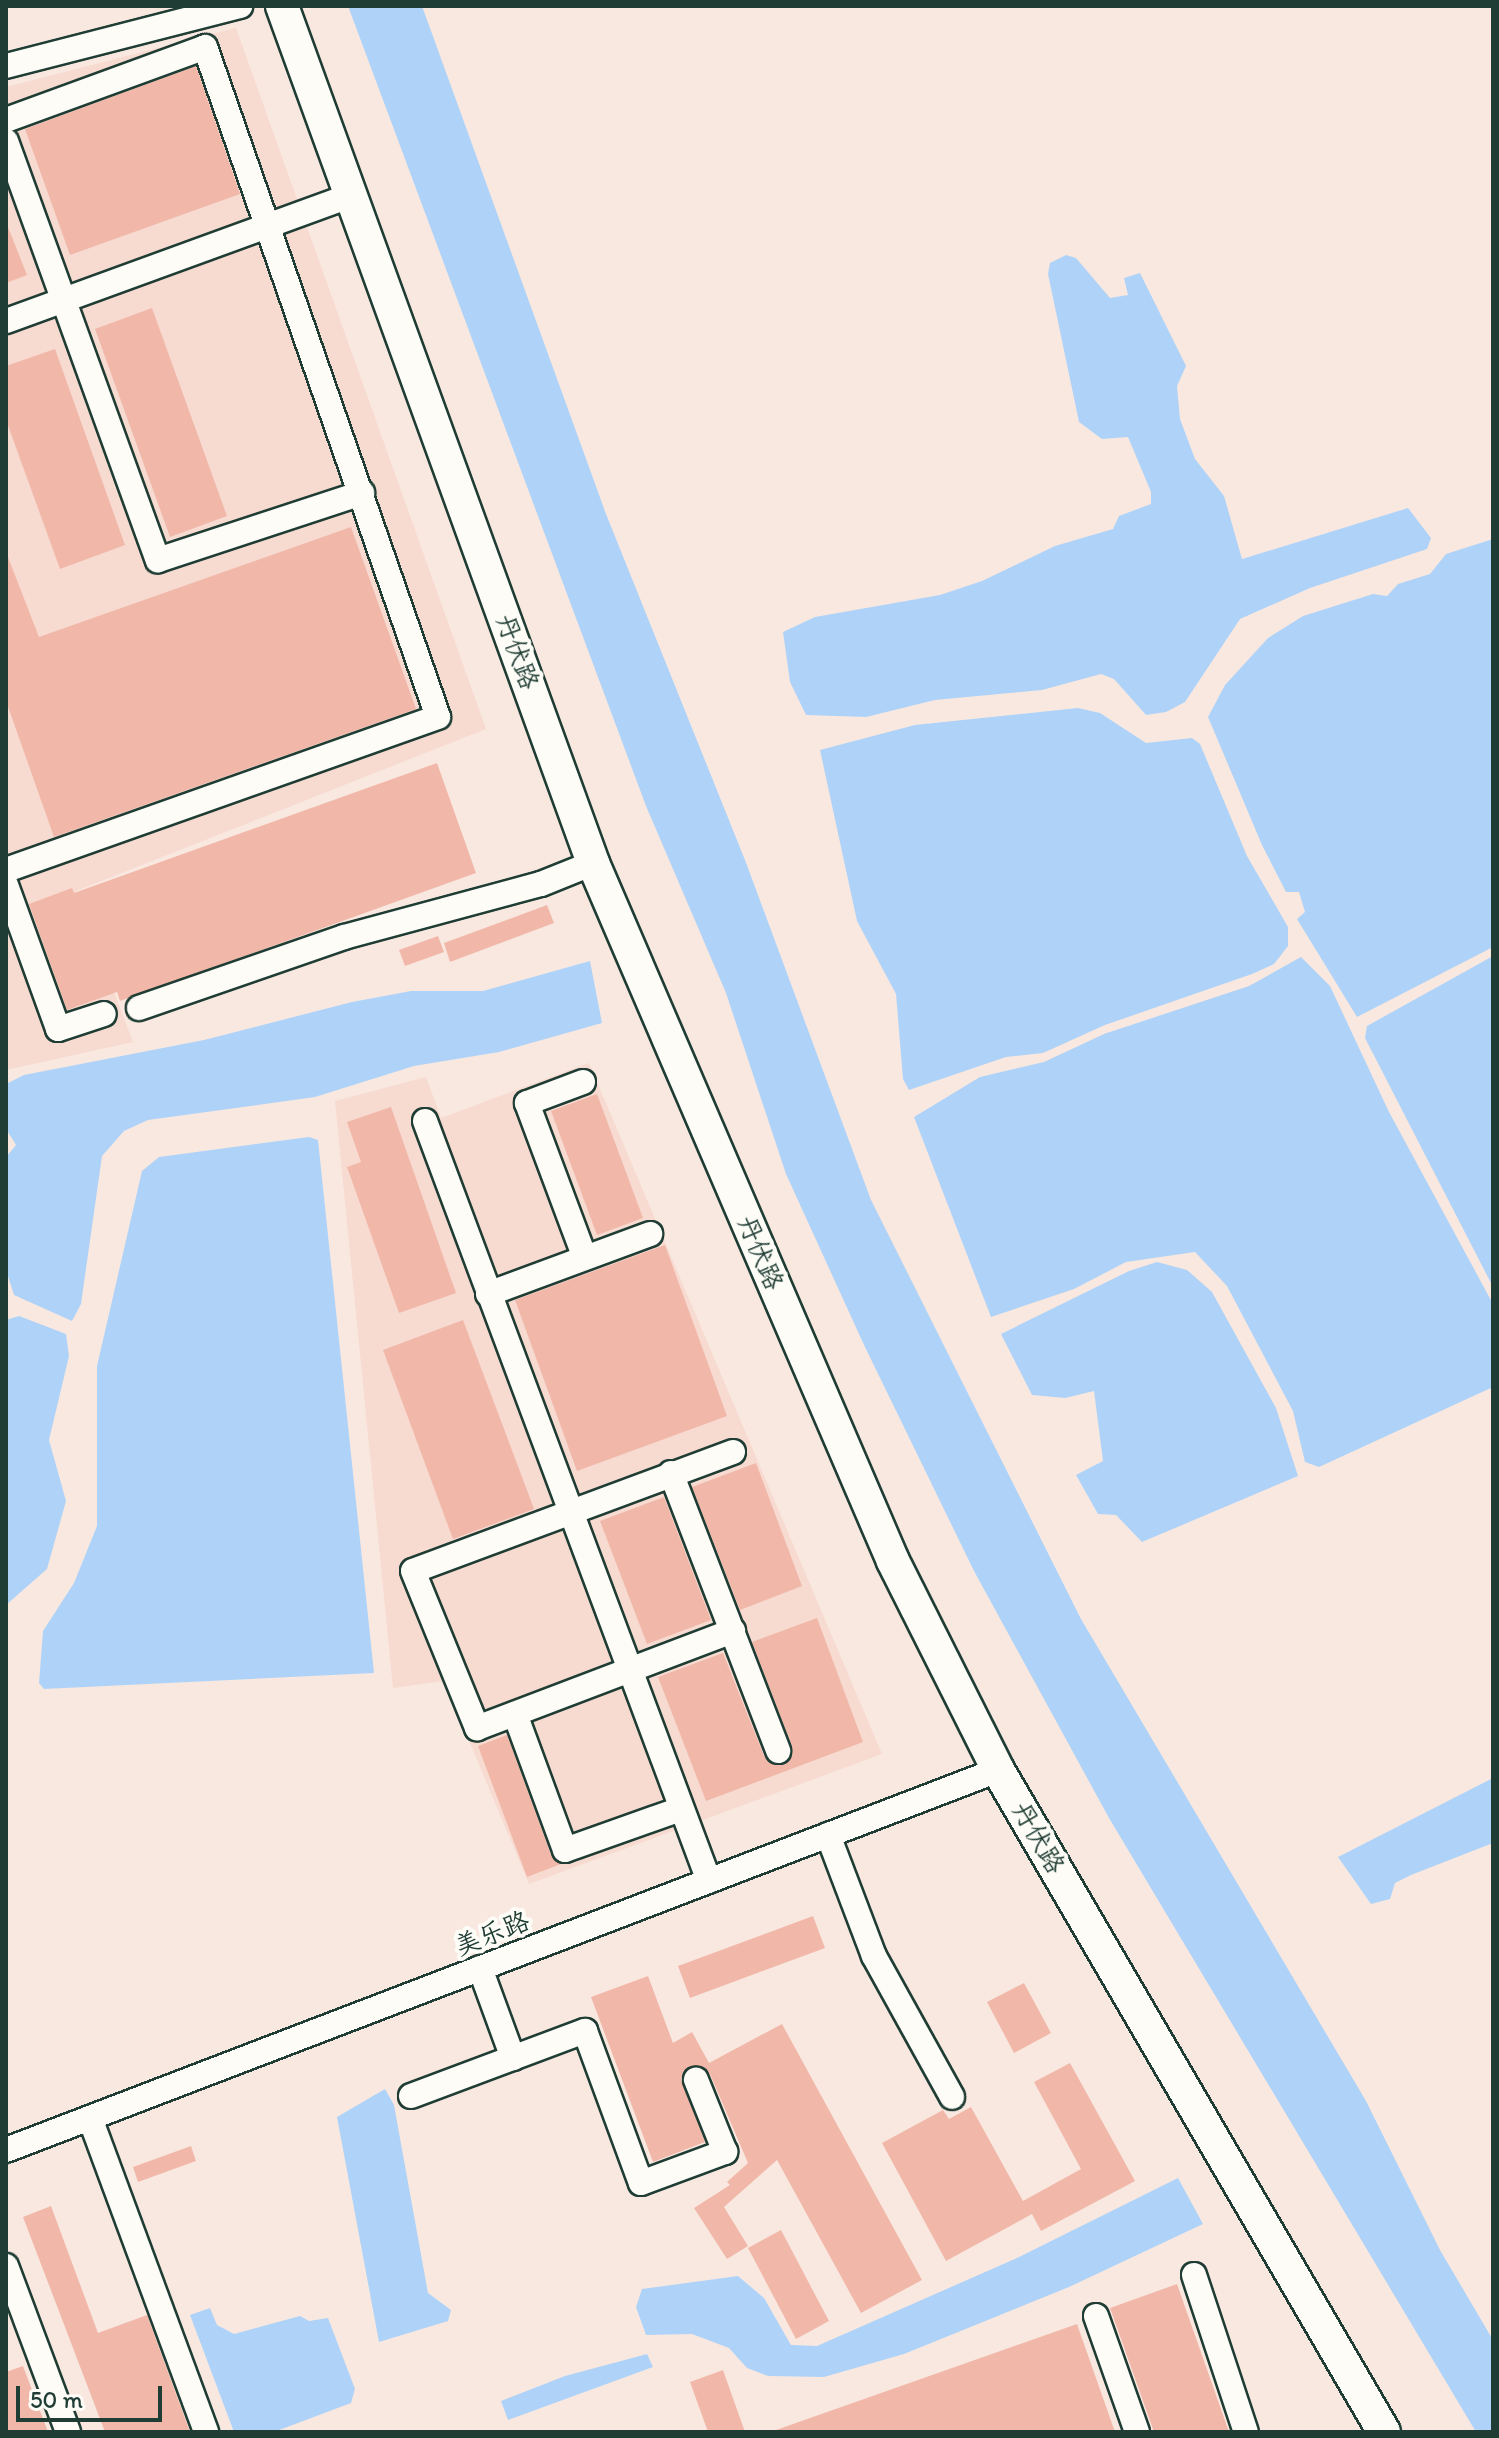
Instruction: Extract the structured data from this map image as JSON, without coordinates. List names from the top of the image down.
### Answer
{
  "streets": {
    "main road": ["丹伏路"],
    "street": ["美乐路"]
  },
  "crossings": [
    ["丹伏路", "美乐路"]
  ],
  "scale_bar": "50 m"
}
